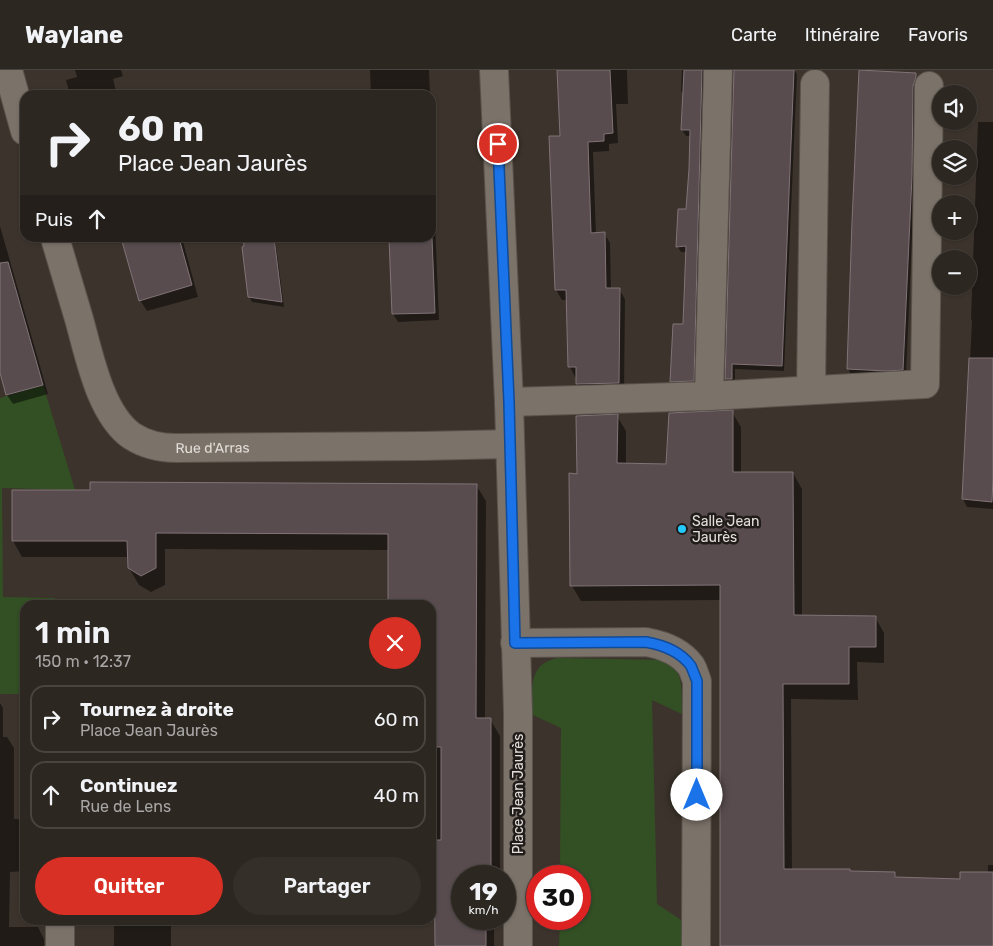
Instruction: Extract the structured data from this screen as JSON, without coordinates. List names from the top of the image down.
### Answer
{
  "streets": {
    "street": ["Rue d'Arras", "Place Jean Jaurès"]
  },
  "crossings": [
    ["Rue d'Arras", "Place Jean Jaurès"]
  ],
  "places": ["Salle Jean Jaurès"],
  "page": {
    "header": "Waylane",
    "nav": ["Carte", "Itinéraire", "Favoris"],
    "map_buttons": ["+", "−"],
    "turn": ["60 m", "Place Jean Jaurès"],
    "then": "Puis",
    "heading": ["1 min", "150 m · 12:37"],
    "list": [
      {
        "name": "Tournez à droite",
        "note": "Place Jean Jaurès",
        "value": "60 m"
      },
      {
        "name": "Continuez",
        "note": "Rue de Lens",
        "value": "40 m"
      }
    ],
    "buttons": ["Quitter", "Partager"],
    "speed": "19 km/h",
    "limit": "30"
  }
}
